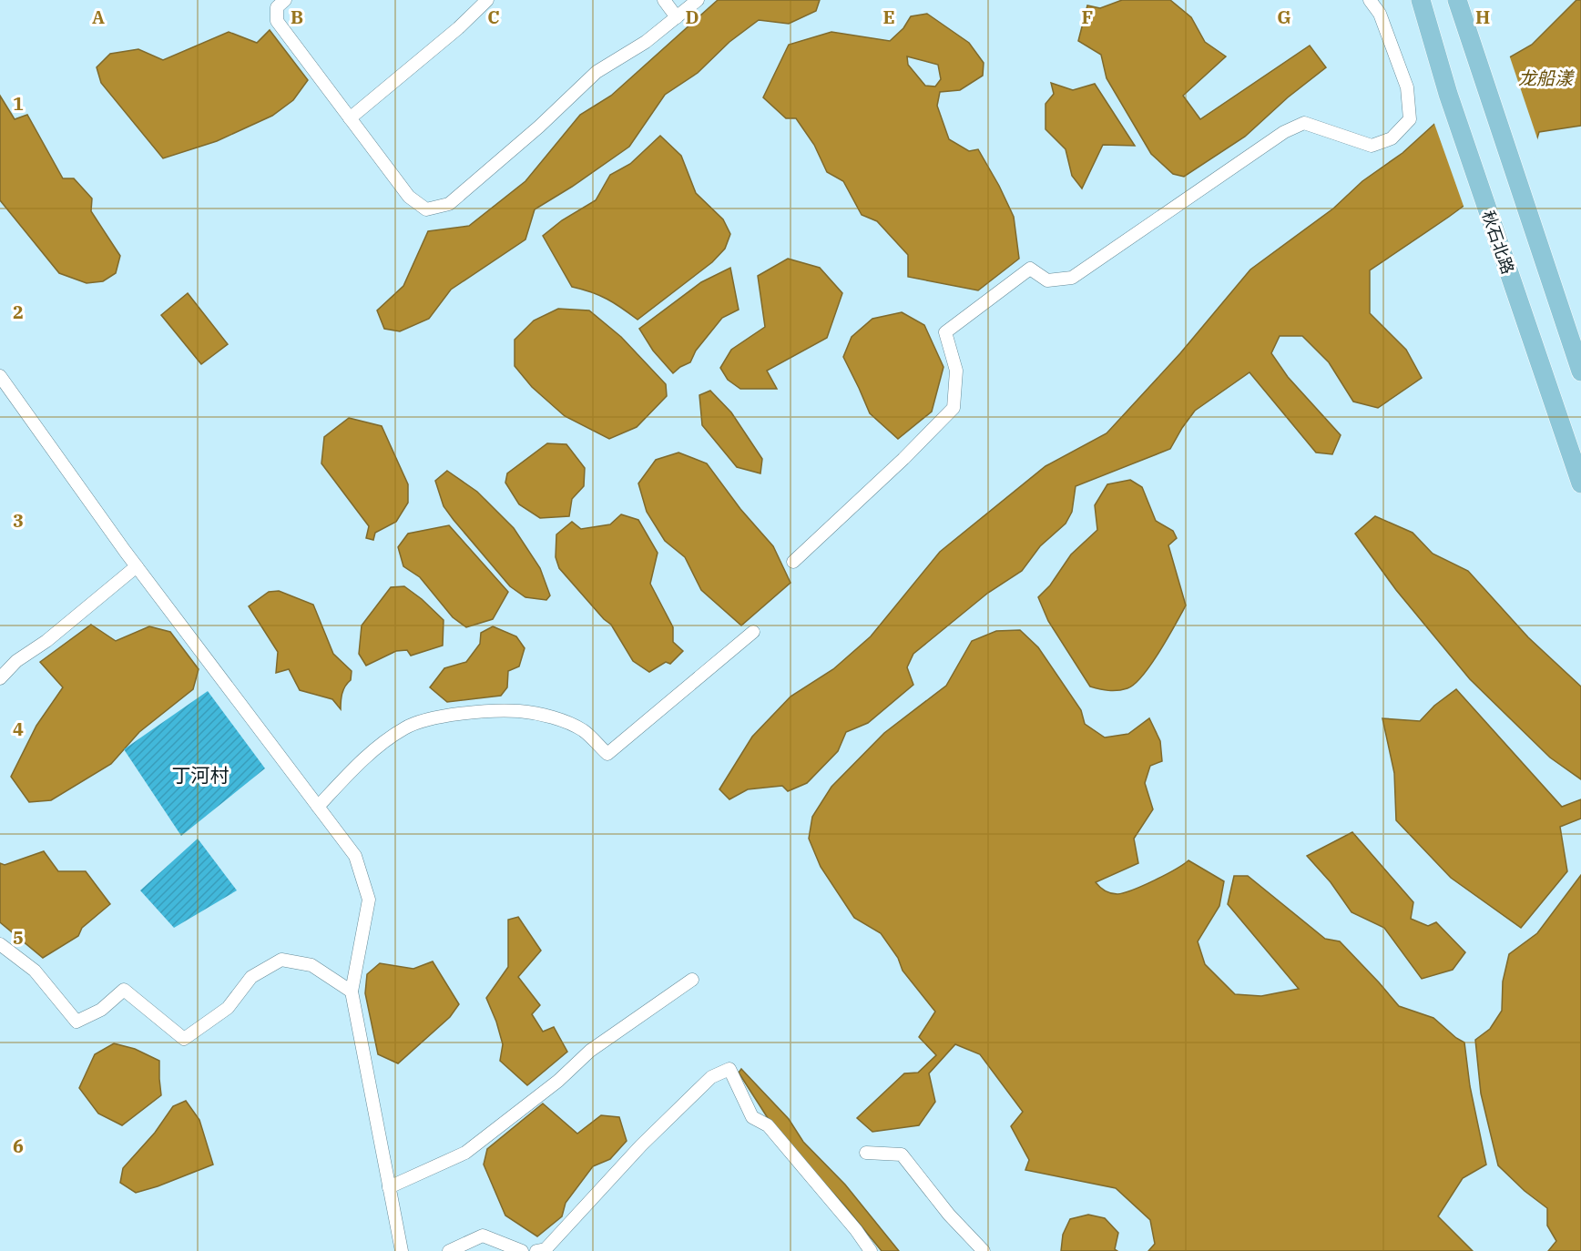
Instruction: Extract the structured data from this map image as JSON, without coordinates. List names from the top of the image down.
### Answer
{
  "streets": {
    "main road": ["秋石北路"]
  },
  "districts": ["丁河村"],
  "water": ["龙船漾"],
  "grid": {
    "columns": [
      "A",
      "B",
      "C",
      "D",
      "E",
      "F",
      "G",
      "H"
    ],
    "rows": [
      "1",
      "2",
      "3",
      "4",
      "5",
      "6"
    ]
  }
}
